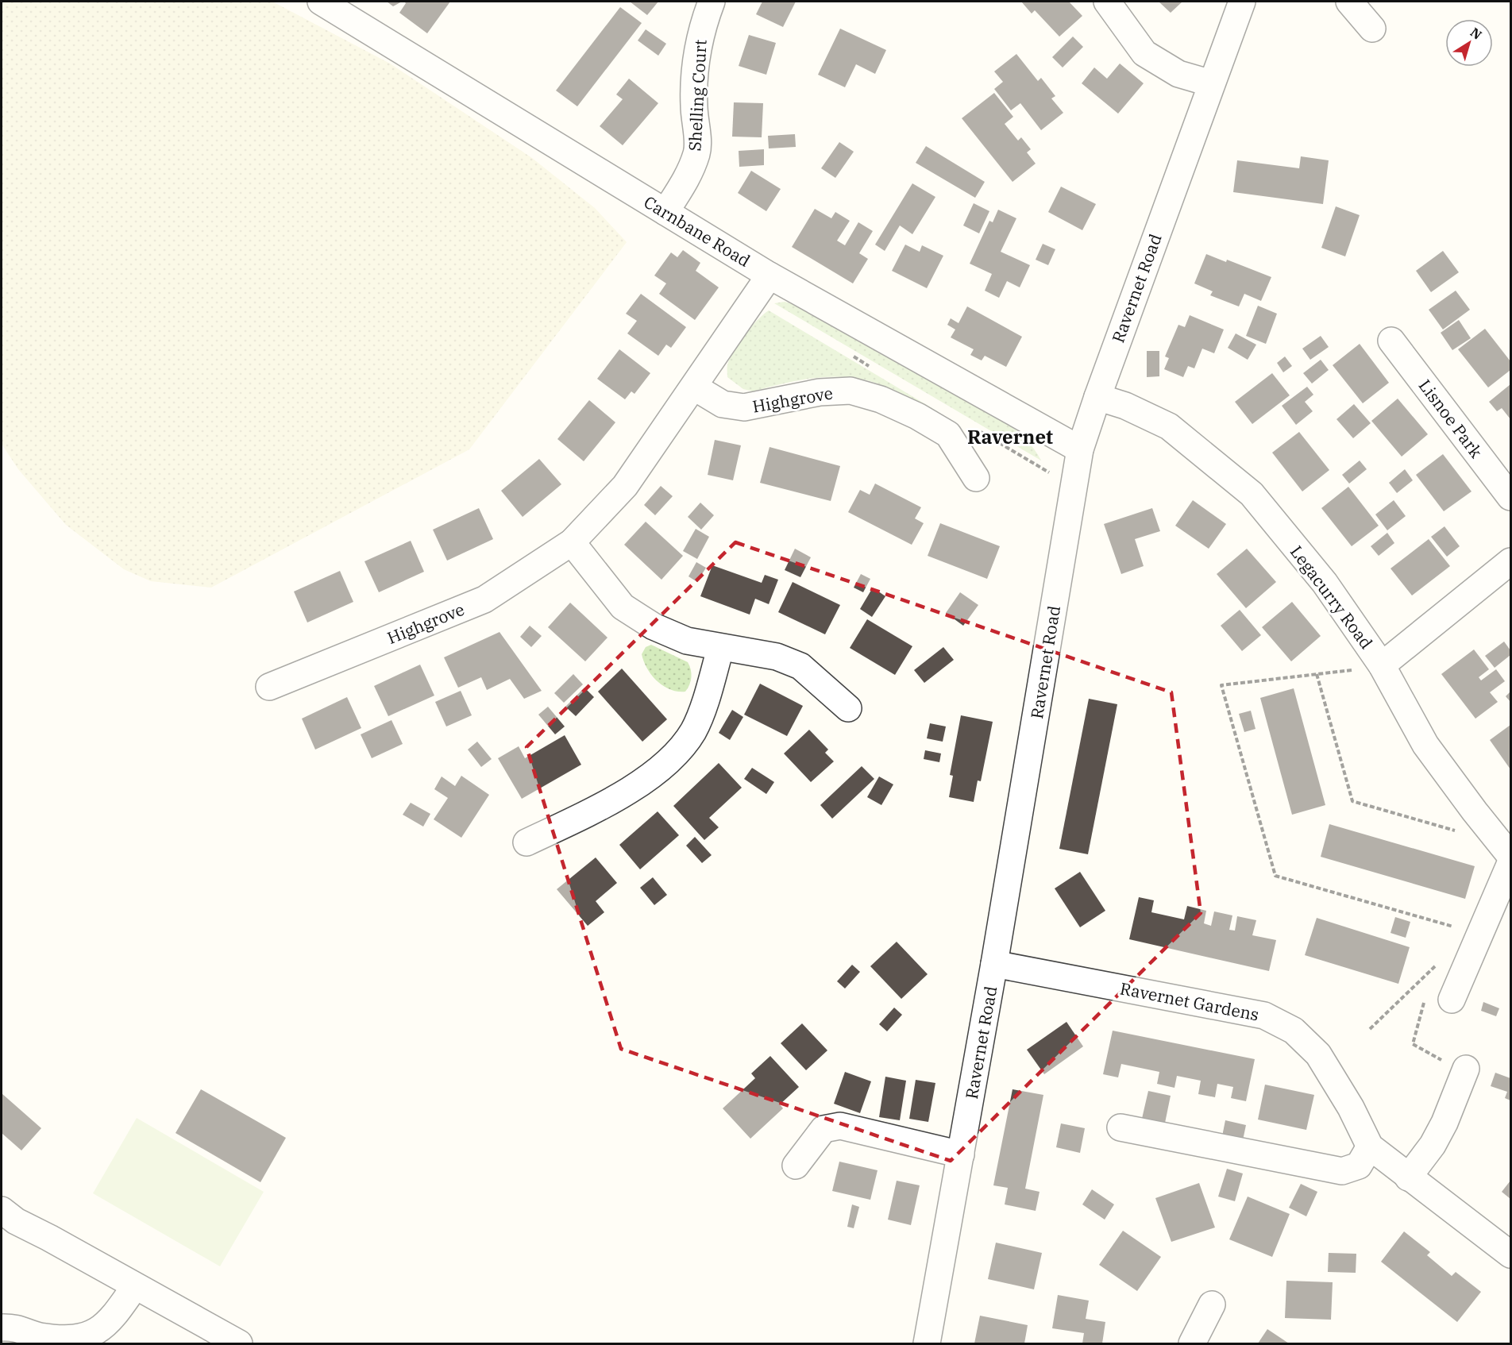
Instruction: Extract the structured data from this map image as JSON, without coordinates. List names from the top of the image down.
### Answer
{
  "streets": {
    "street": [
      "Shelling Court",
      "Carnbane Road",
      "Ravernet Road",
      "Highgrove",
      "Lisnoe Park",
      "Legacurry Road",
      "Ravernet Gardens"
    ]
  },
  "crossings": [
    ["Shelling Court", "Carnbane Road"],
    ["Carnbane Road", "Ravernet Road"],
    ["Carnbane Road", "Highgrove"],
    ["Ravernet Road", "Legacurry Road"],
    ["Ravernet Road", "Ravernet Gardens"]
  ],
  "districts": ["Ravernet"],
  "north": "top right"
}
